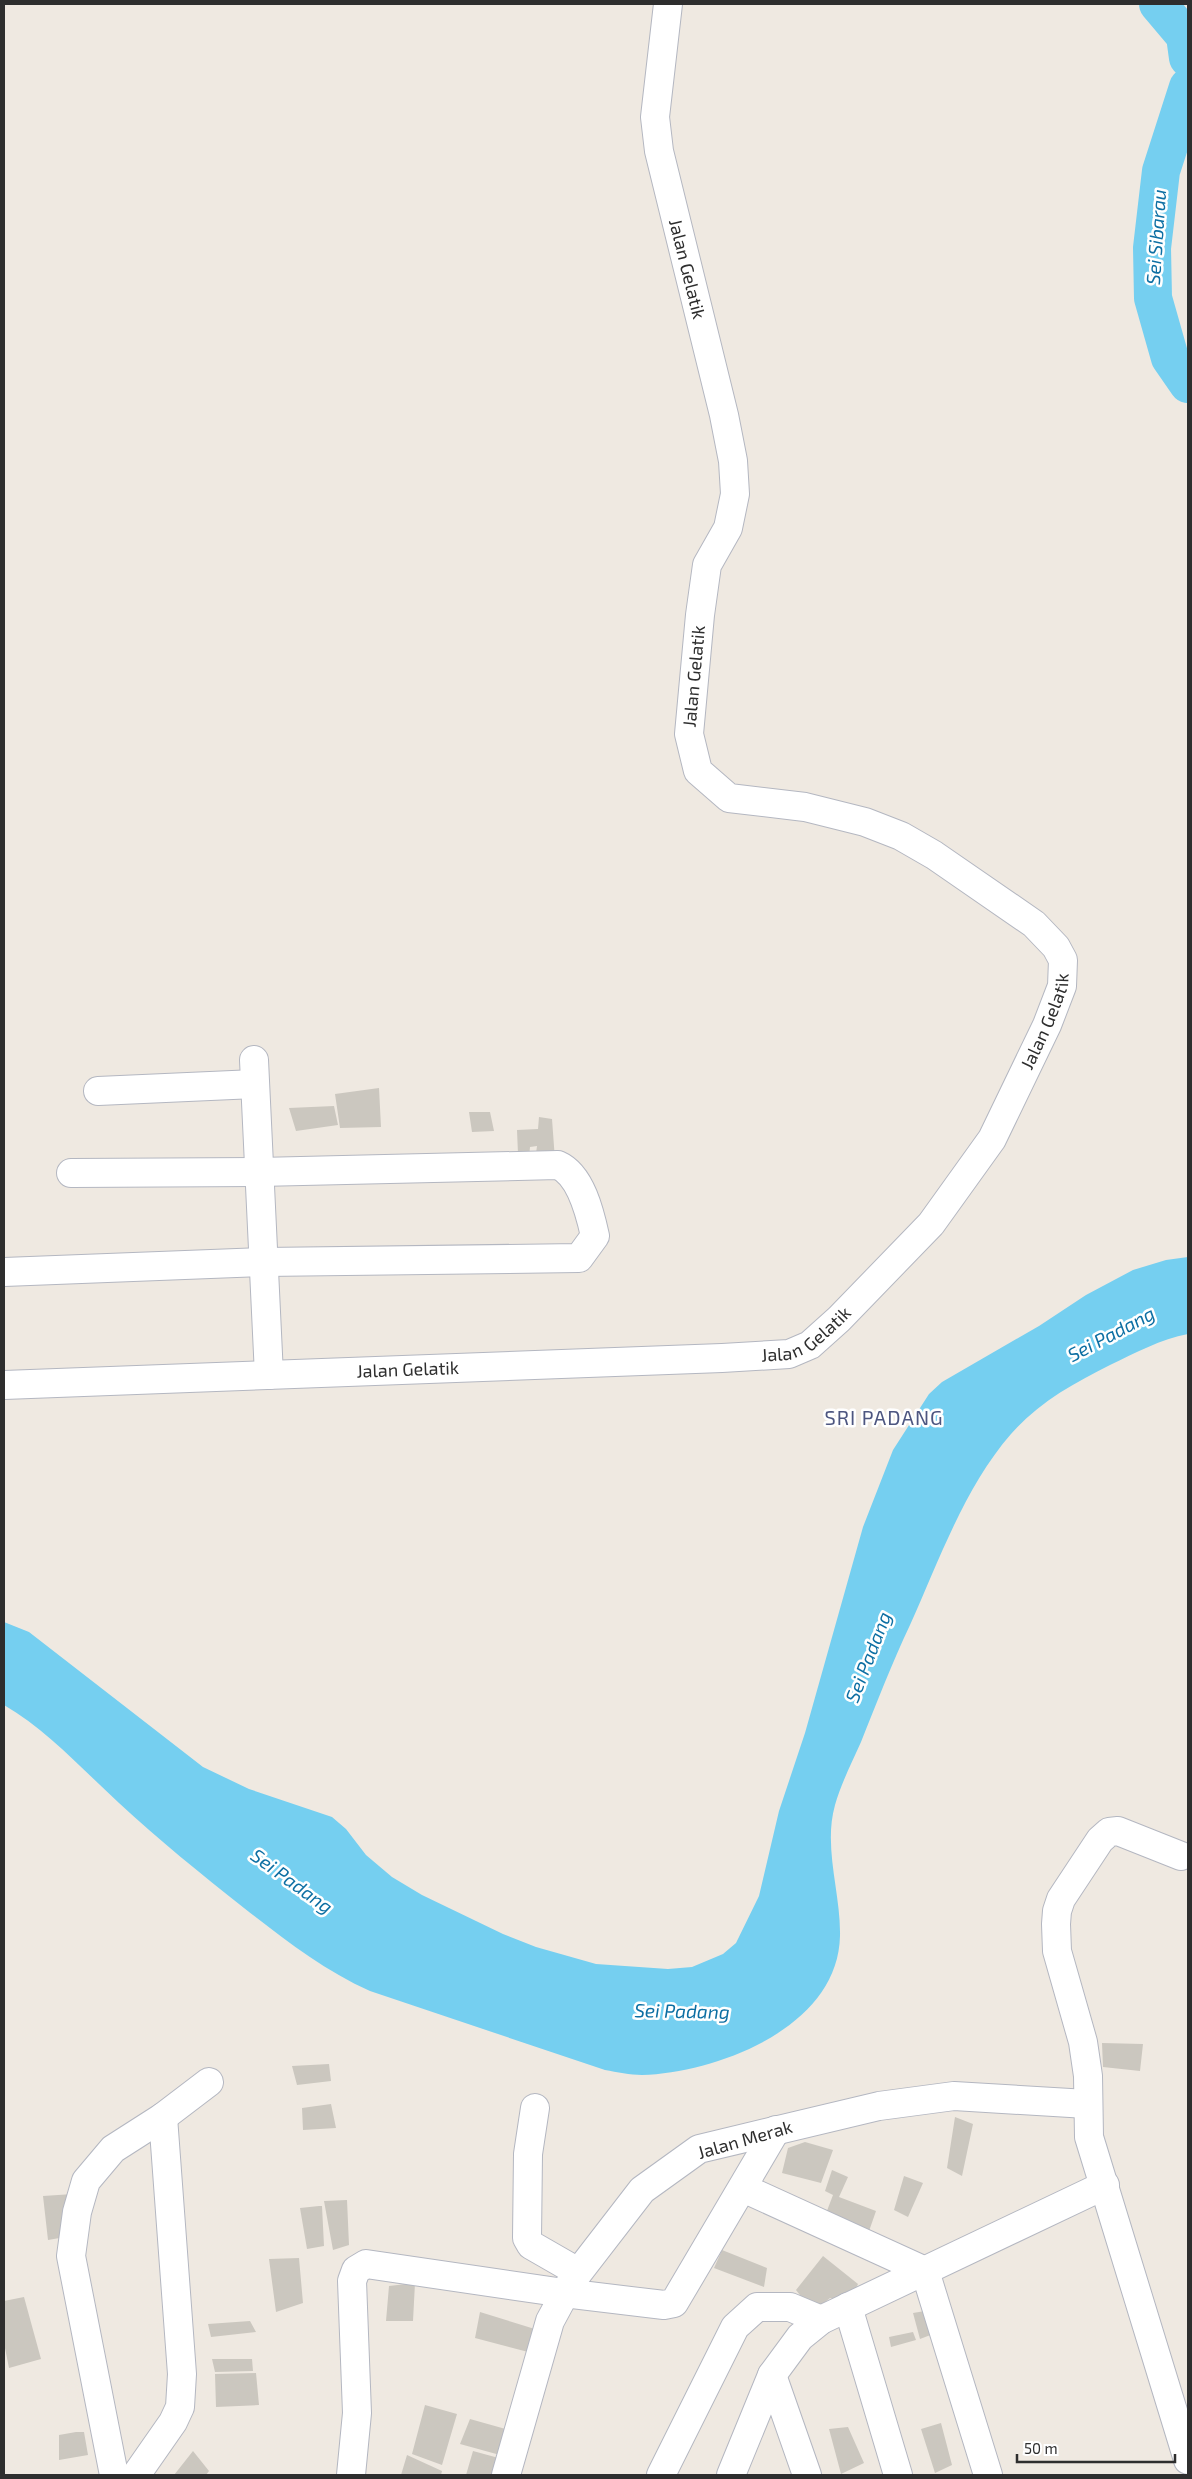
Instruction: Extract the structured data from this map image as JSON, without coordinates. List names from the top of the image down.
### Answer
{
  "streets": {
    "street": ["Jalan Gelatik", "Jalan Merak"]
  },
  "districts": ["SRI PADANG"],
  "water": ["Sei Sibarau", "Sei Padang"],
  "scale_bar": "50 m"
}
